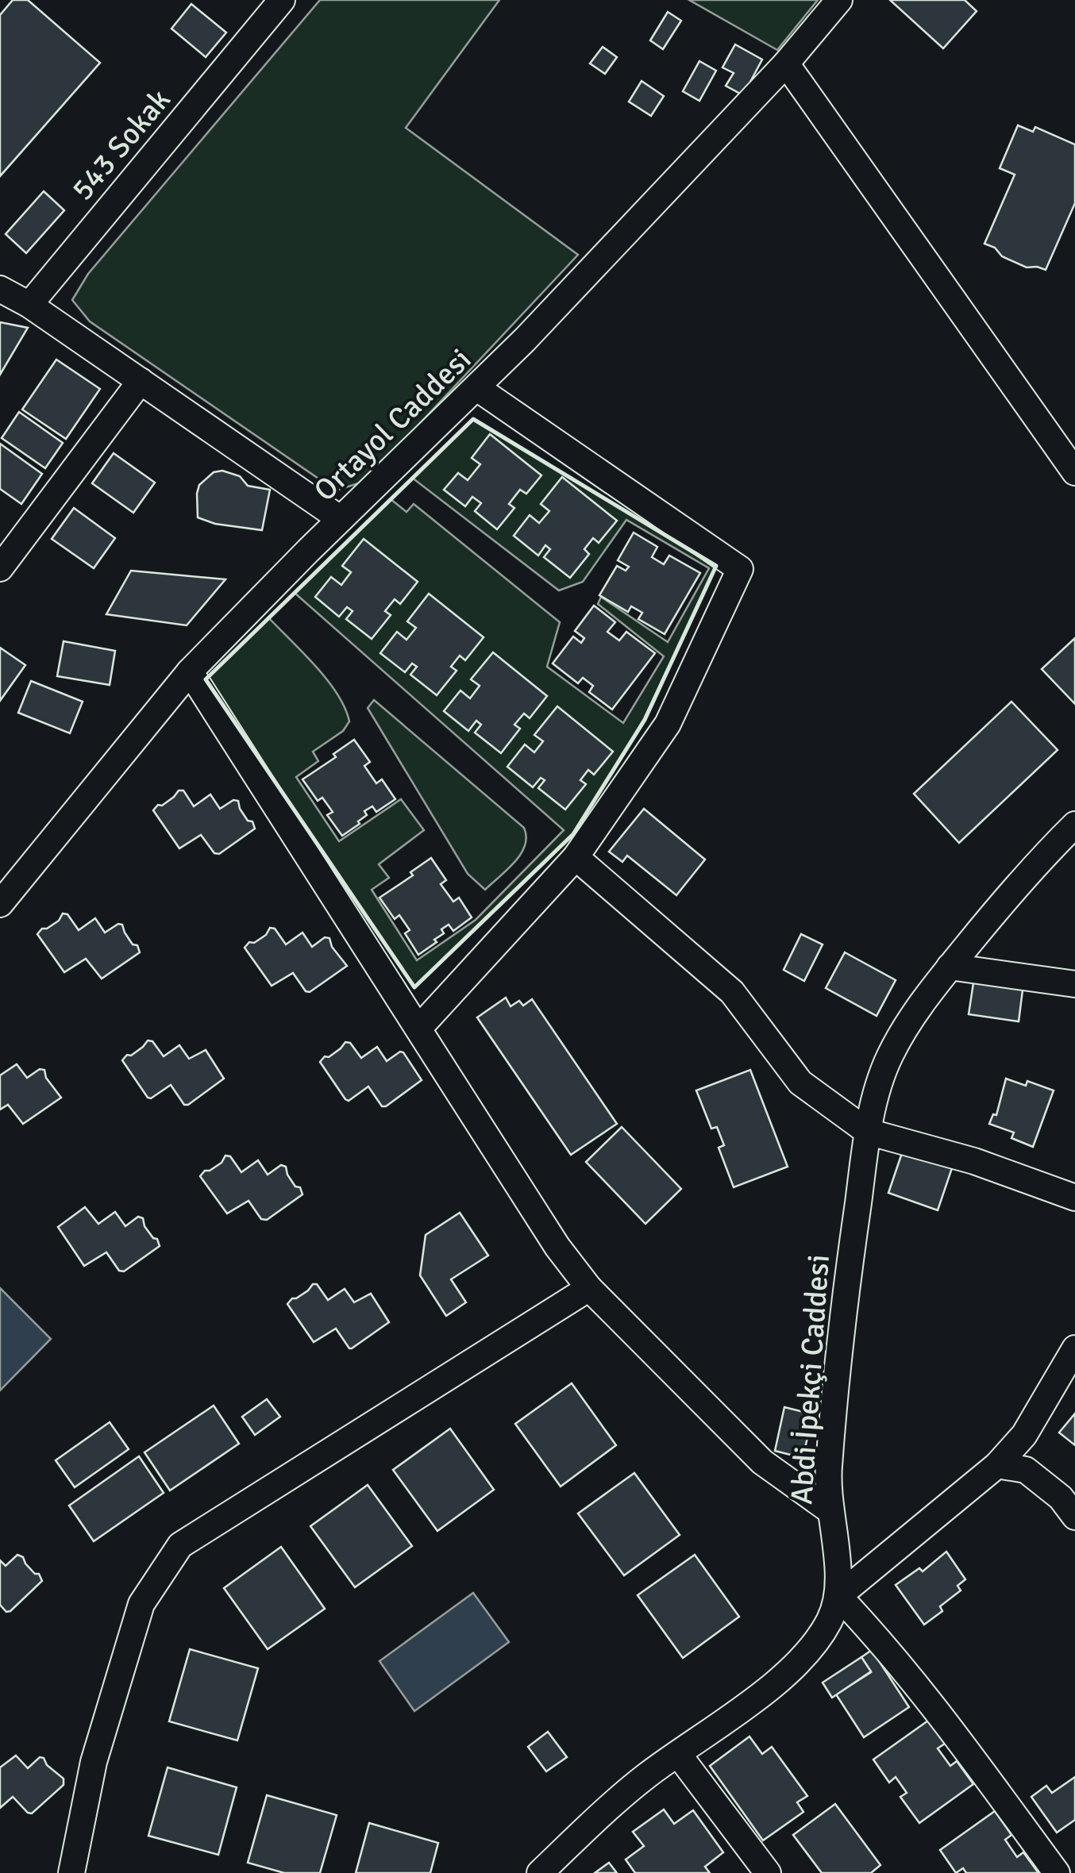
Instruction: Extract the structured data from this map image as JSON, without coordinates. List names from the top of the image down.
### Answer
{
  "streets": {
    "street": ["543 Sokak", "Ortayol Caddesi", "Abdi İpekçi Caddesi"]
  }
}
